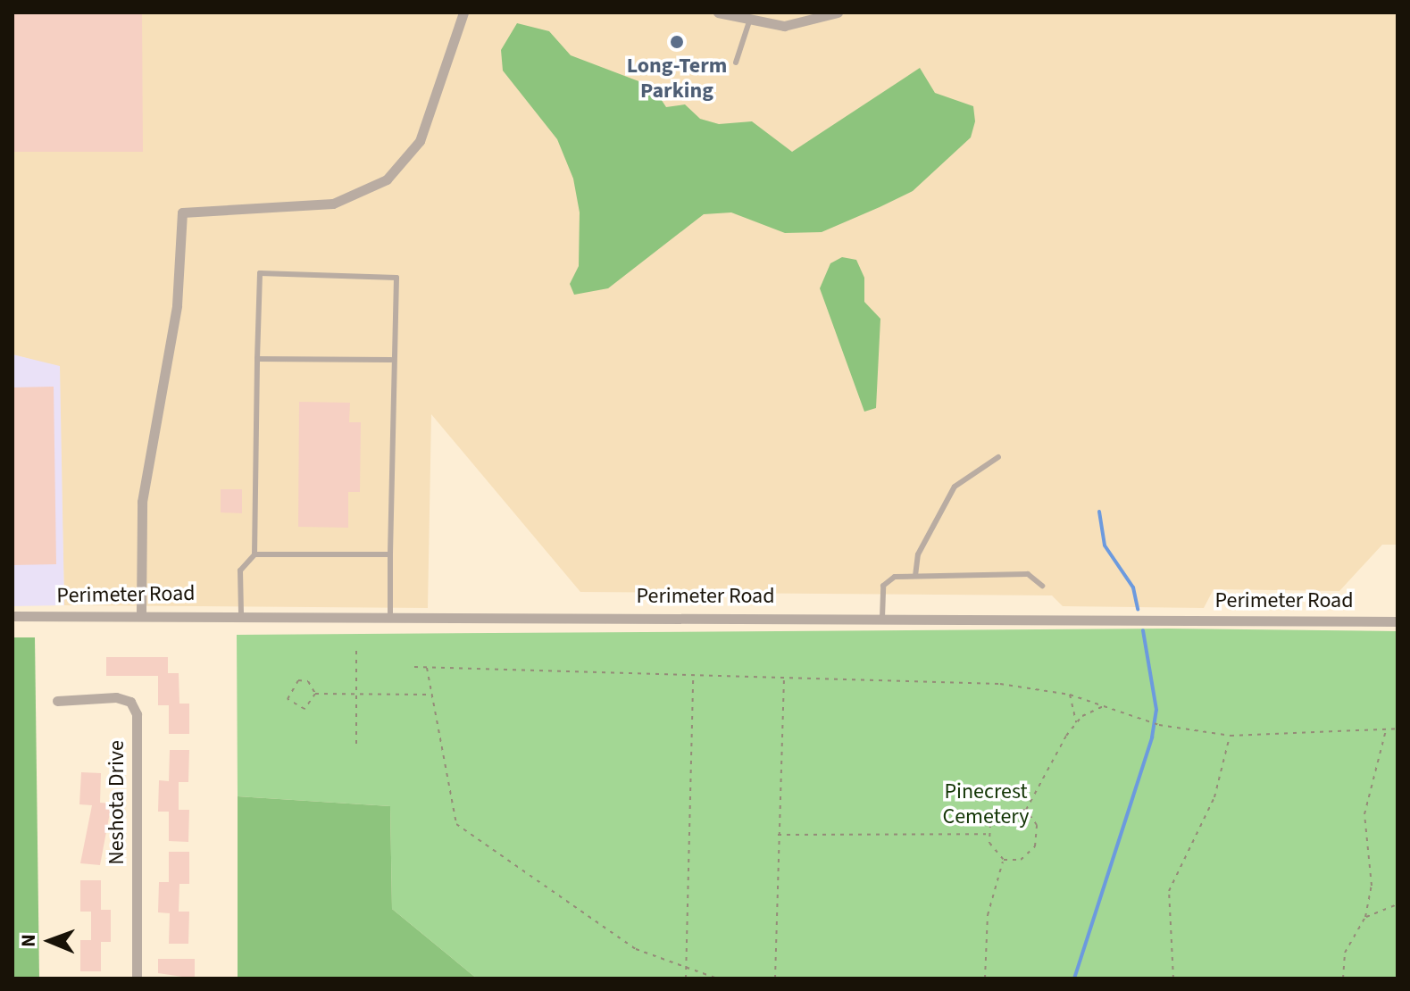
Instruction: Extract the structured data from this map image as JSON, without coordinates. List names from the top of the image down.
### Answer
{
  "streets": {
    "street": ["Perimeter Road", "Neshota Drive"]
  },
  "parks": ["Pinecrest Cemetery"],
  "places": ["Long-Term Parking"],
  "north": "left"
}
